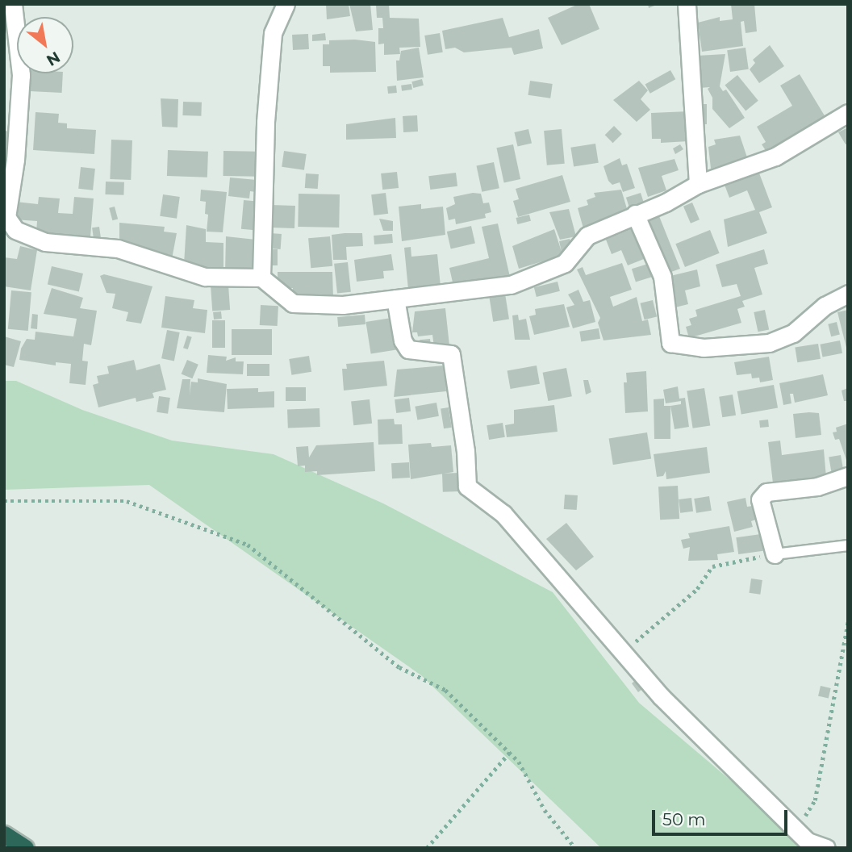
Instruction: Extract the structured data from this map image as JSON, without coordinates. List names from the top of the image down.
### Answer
{
  "scale_bar": "50 m",
  "north": "bottom right"
}
